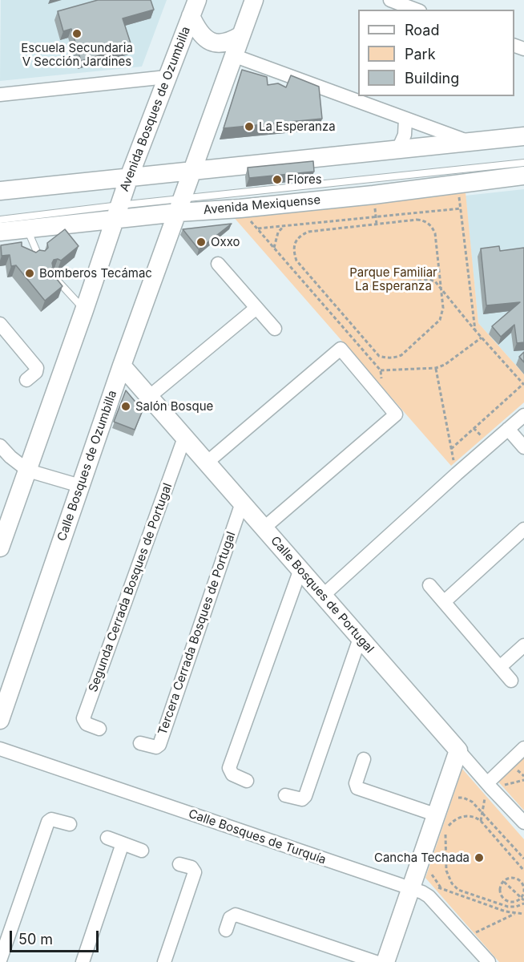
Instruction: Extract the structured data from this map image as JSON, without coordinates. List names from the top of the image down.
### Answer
{
  "streets": {
    "main road": [
      "Avenida Bosques de Ozumbilla",
      "Avenida Mexiquense",
      "Calle Bosques de Ozumbilla",
      "Calle Bosques de Portugal"
    ],
    "street": ["Segunda Cerrada Bosques de Portugal", "Tercera Cerrada Bosques de Portugal", "Calle Bosques de Turquía"]
  },
  "crossings": [
    ["Avenida Bosques de Ozumbilla", "Avenida Mexiquense"],
    ["Avenida Mexiquense", "Calle Bosques de Ozumbilla"],
    ["Calle Bosques de Ozumbilla", "Calle Bosques de Portugal"],
    ["Segunda Cerrada Bosques de Portugal", "Calle Bosques de Portugal"],
    ["Calle Bosques de Portugal", "Tercera Cerrada Bosques de Portugal"]
  ],
  "parks": ["Parque Familiar La Esperanza"],
  "places": [
    "Escuela Secundaria V Sección Jardines",
    "La Esperanza",
    "Flores",
    "Oxxo",
    "Bomberos Tecámac",
    "Salón Bosque",
    "Cancha Techada"
  ],
  "legend": ["Road", "Park", "Building"],
  "scale_bar": "50 m"
}
